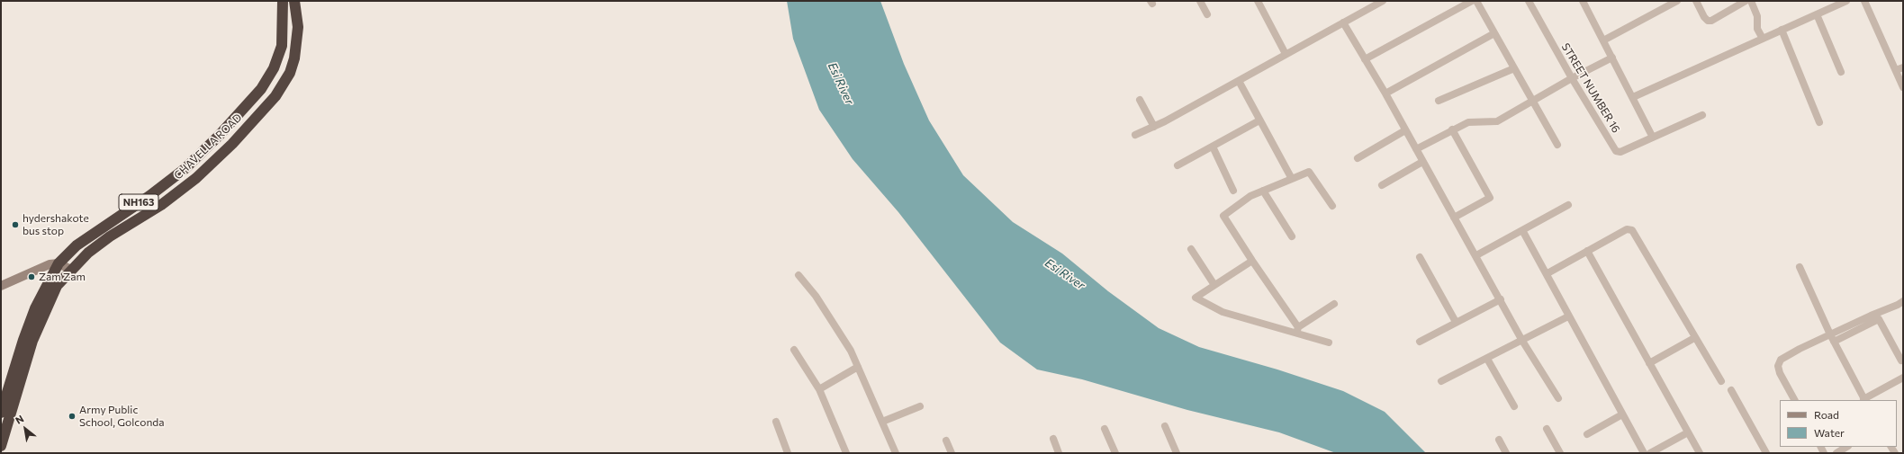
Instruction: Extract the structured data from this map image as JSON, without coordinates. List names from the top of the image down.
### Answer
{
  "streets": {
    "highway": ["CHAVELLA ROAD", "NH163"],
    "street": ["STREET NUMBER 16"]
  },
  "water": ["Esi River"],
  "places": ["hydershakote bus stop", "Zam Zam", "Army Public School, Golconda"],
  "legend": ["Road", "Water"],
  "north": "top left"
}
